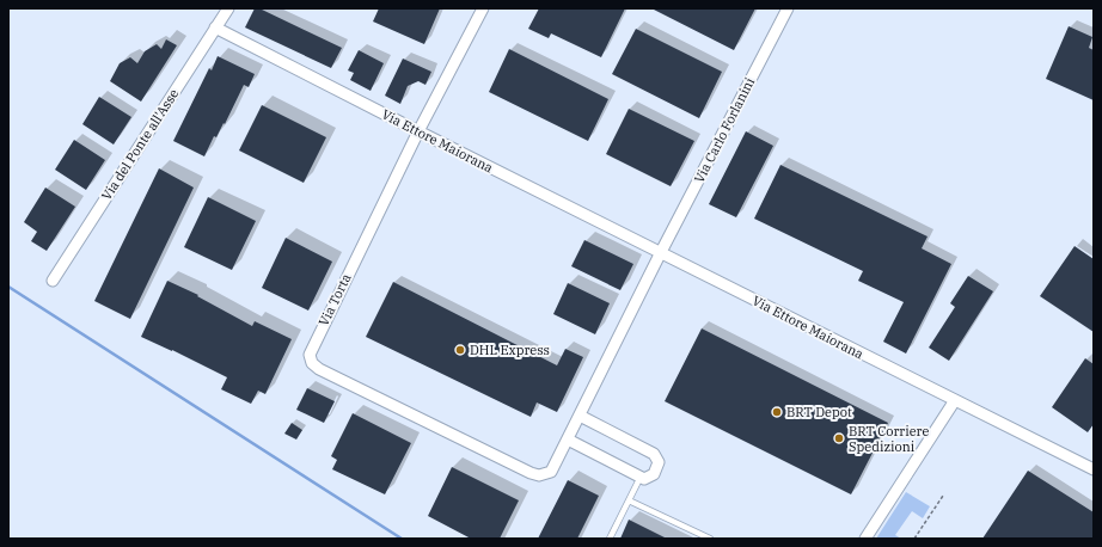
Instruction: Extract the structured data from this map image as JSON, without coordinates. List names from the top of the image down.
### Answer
{
  "streets": {
    "street": [
      "Via Carlo Forlanini",
      "Via Ettore Maiorana",
      "Via del Ponte all'Asse",
      "Via Torta"
    ]
  },
  "crossings": [
    ["Via Carlo Forlanini", "Via Ettore Maiorana"],
    ["Via Ettore Maiorana", "Via del Ponte all'Asse"],
    ["Via Ettore Maiorana", "Via Torta"]
  ],
  "places": ["DHL Express", "BRT Depot", "BRT Corriere Spedizioni"]
}
